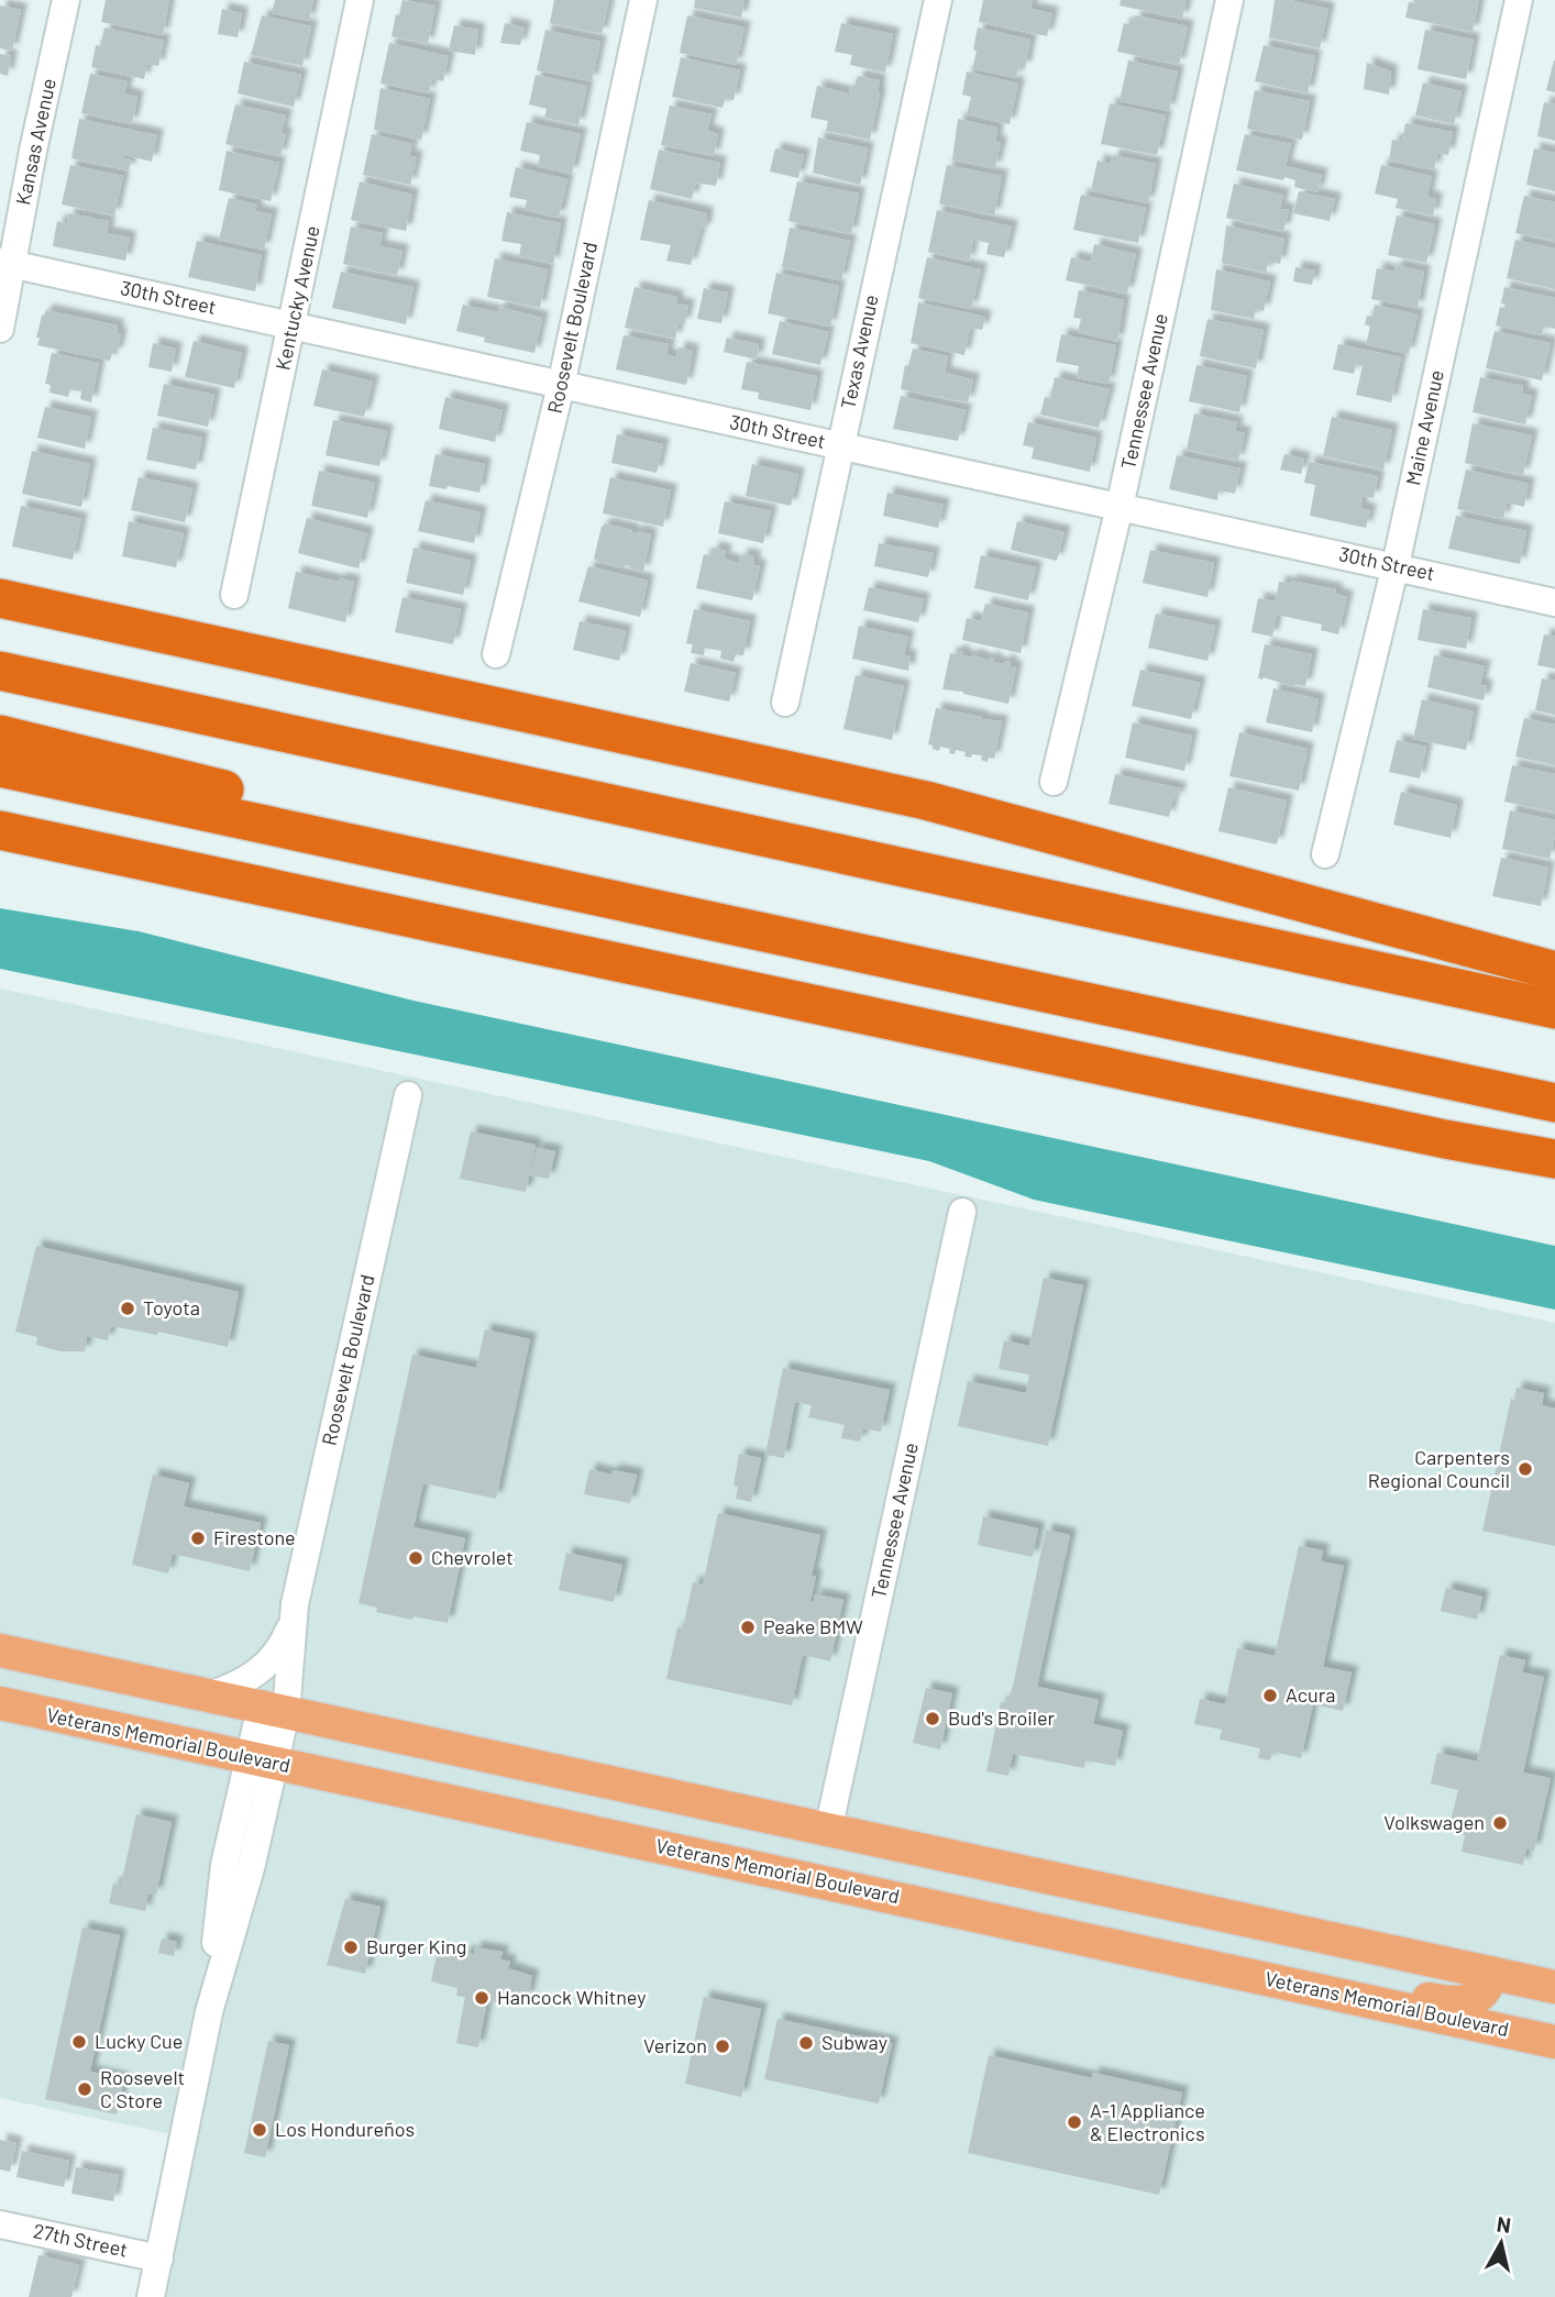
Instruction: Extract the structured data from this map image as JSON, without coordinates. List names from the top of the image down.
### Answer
{
  "streets": {
    "main road": ["Veterans Memorial Boulevard"],
    "street": [
      "Kansas Avenue",
      "30th Street",
      "Kentucky Avenue",
      "Roosevelt Boulevard",
      "Texas Avenue",
      "Tennessee Avenue",
      "Maine Avenue",
      "27th Street"
    ]
  },
  "crossings": [
    ["Kansas Avenue", "30th Street"],
    ["30th Street", "Kentucky Avenue"],
    ["30th Street", "Roosevelt Boulevard"],
    ["30th Street", "Texas Avenue"],
    ["30th Street", "Tennessee Avenue"],
    ["30th Street", "Maine Avenue"],
    ["Roosevelt Boulevard", "Veterans Memorial Boulevard"],
    ["Roosevelt Boulevard", "27th Street"]
  ],
  "places": [
    "Toyota",
    "Carpenters Regional Council",
    "Firestone",
    "Chevrolet",
    "Peake BMW",
    "Acura",
    "Bud's Broiler",
    "Volkswagen",
    "Burger King",
    "Hancock Whitney",
    "Lucky Cue",
    "Subway",
    "Verizon",
    "Roosevelt C Store",
    "A-1 Appliance & Electronics",
    "Los Hondureños"
  ],
  "north": "top"
}
